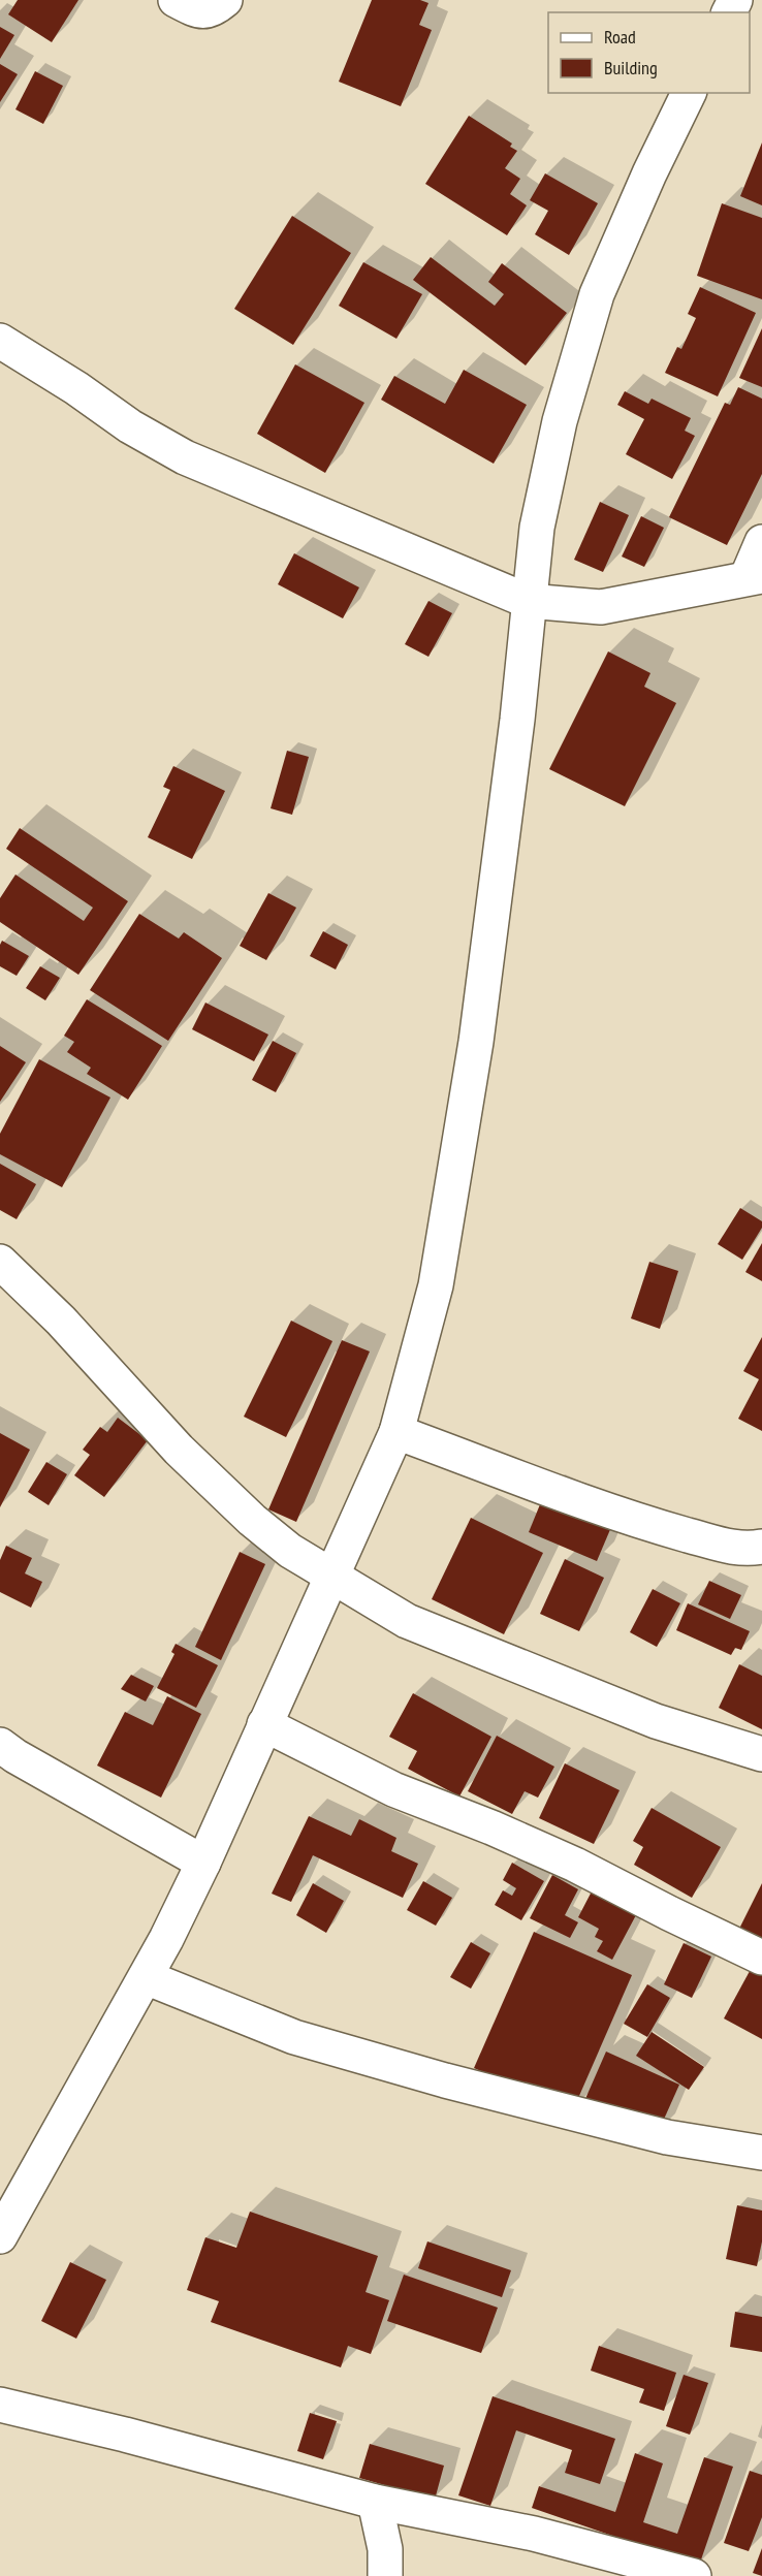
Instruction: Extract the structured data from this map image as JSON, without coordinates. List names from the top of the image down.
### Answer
{
  "legend": ["Road", "Building"]
}
